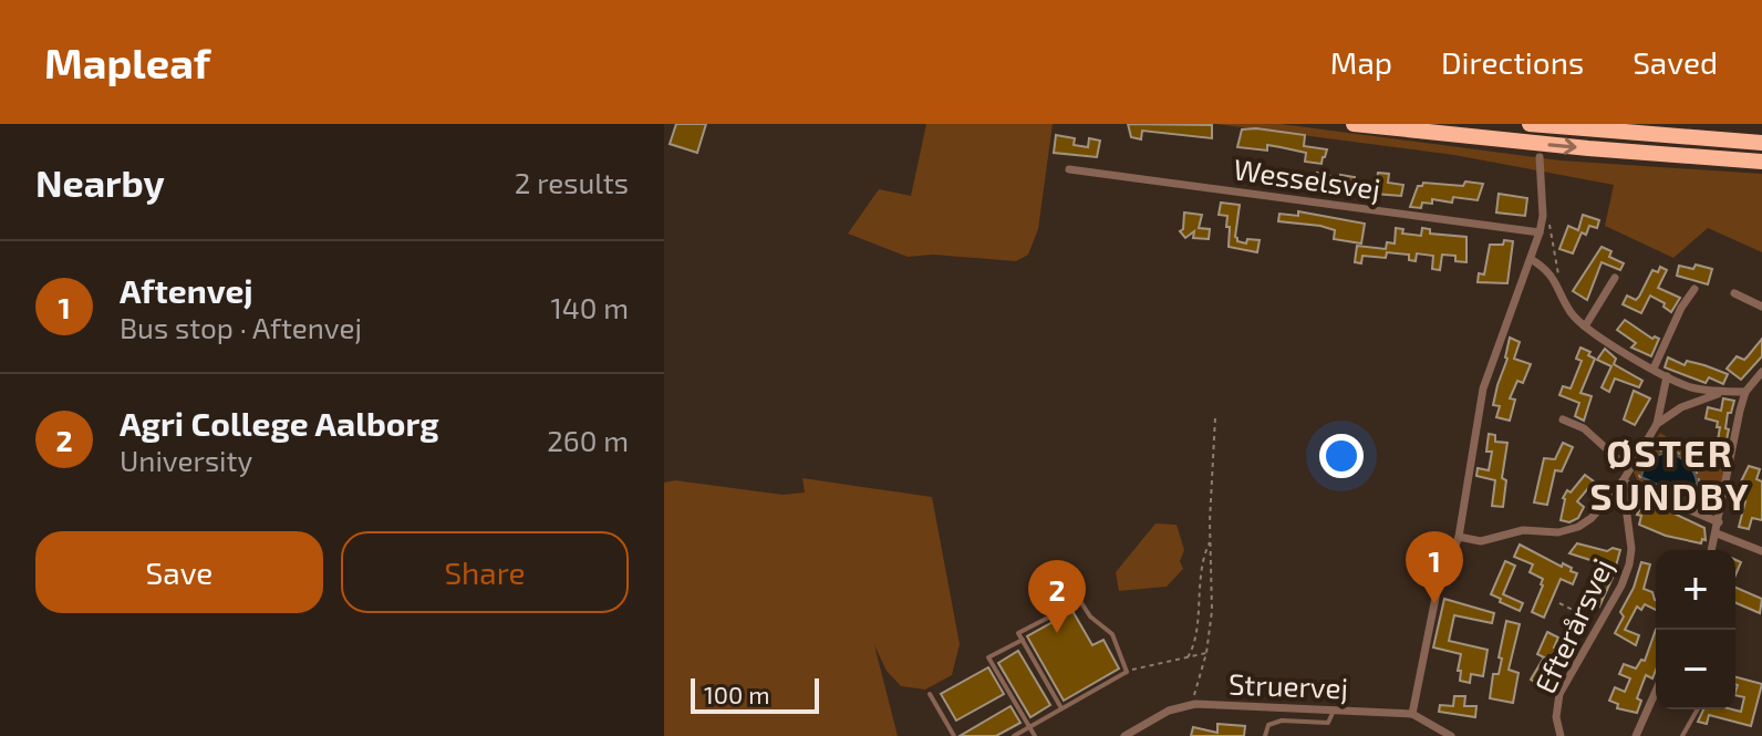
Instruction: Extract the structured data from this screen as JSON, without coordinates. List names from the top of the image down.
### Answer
{
  "streets": {
    "street": ["Wesselsvej", "Efterårsvej", "Struervej"]
  },
  "districts": ["ØSTER SUNDBY"],
  "scale_bar": "100 m",
  "page": {
    "header": "Mapleaf",
    "nav": ["Map", "Directions", "Saved"],
    "heading": ["Nearby", "2 results"],
    "list": [
      {
        "mark": "1",
        "name": "Aftenvej",
        "note": "Bus stop · Aftenvej",
        "value": "140 m"
      },
      {
        "mark": "2",
        "name": "Agri College Aalborg",
        "note": "University",
        "value": "260 m"
      }
    ],
    "buttons": ["Save", "Share"],
    "pins": ["1", "2"],
    "map_buttons": ["+", "−"],
    "scale": "100 m"
  }
}
